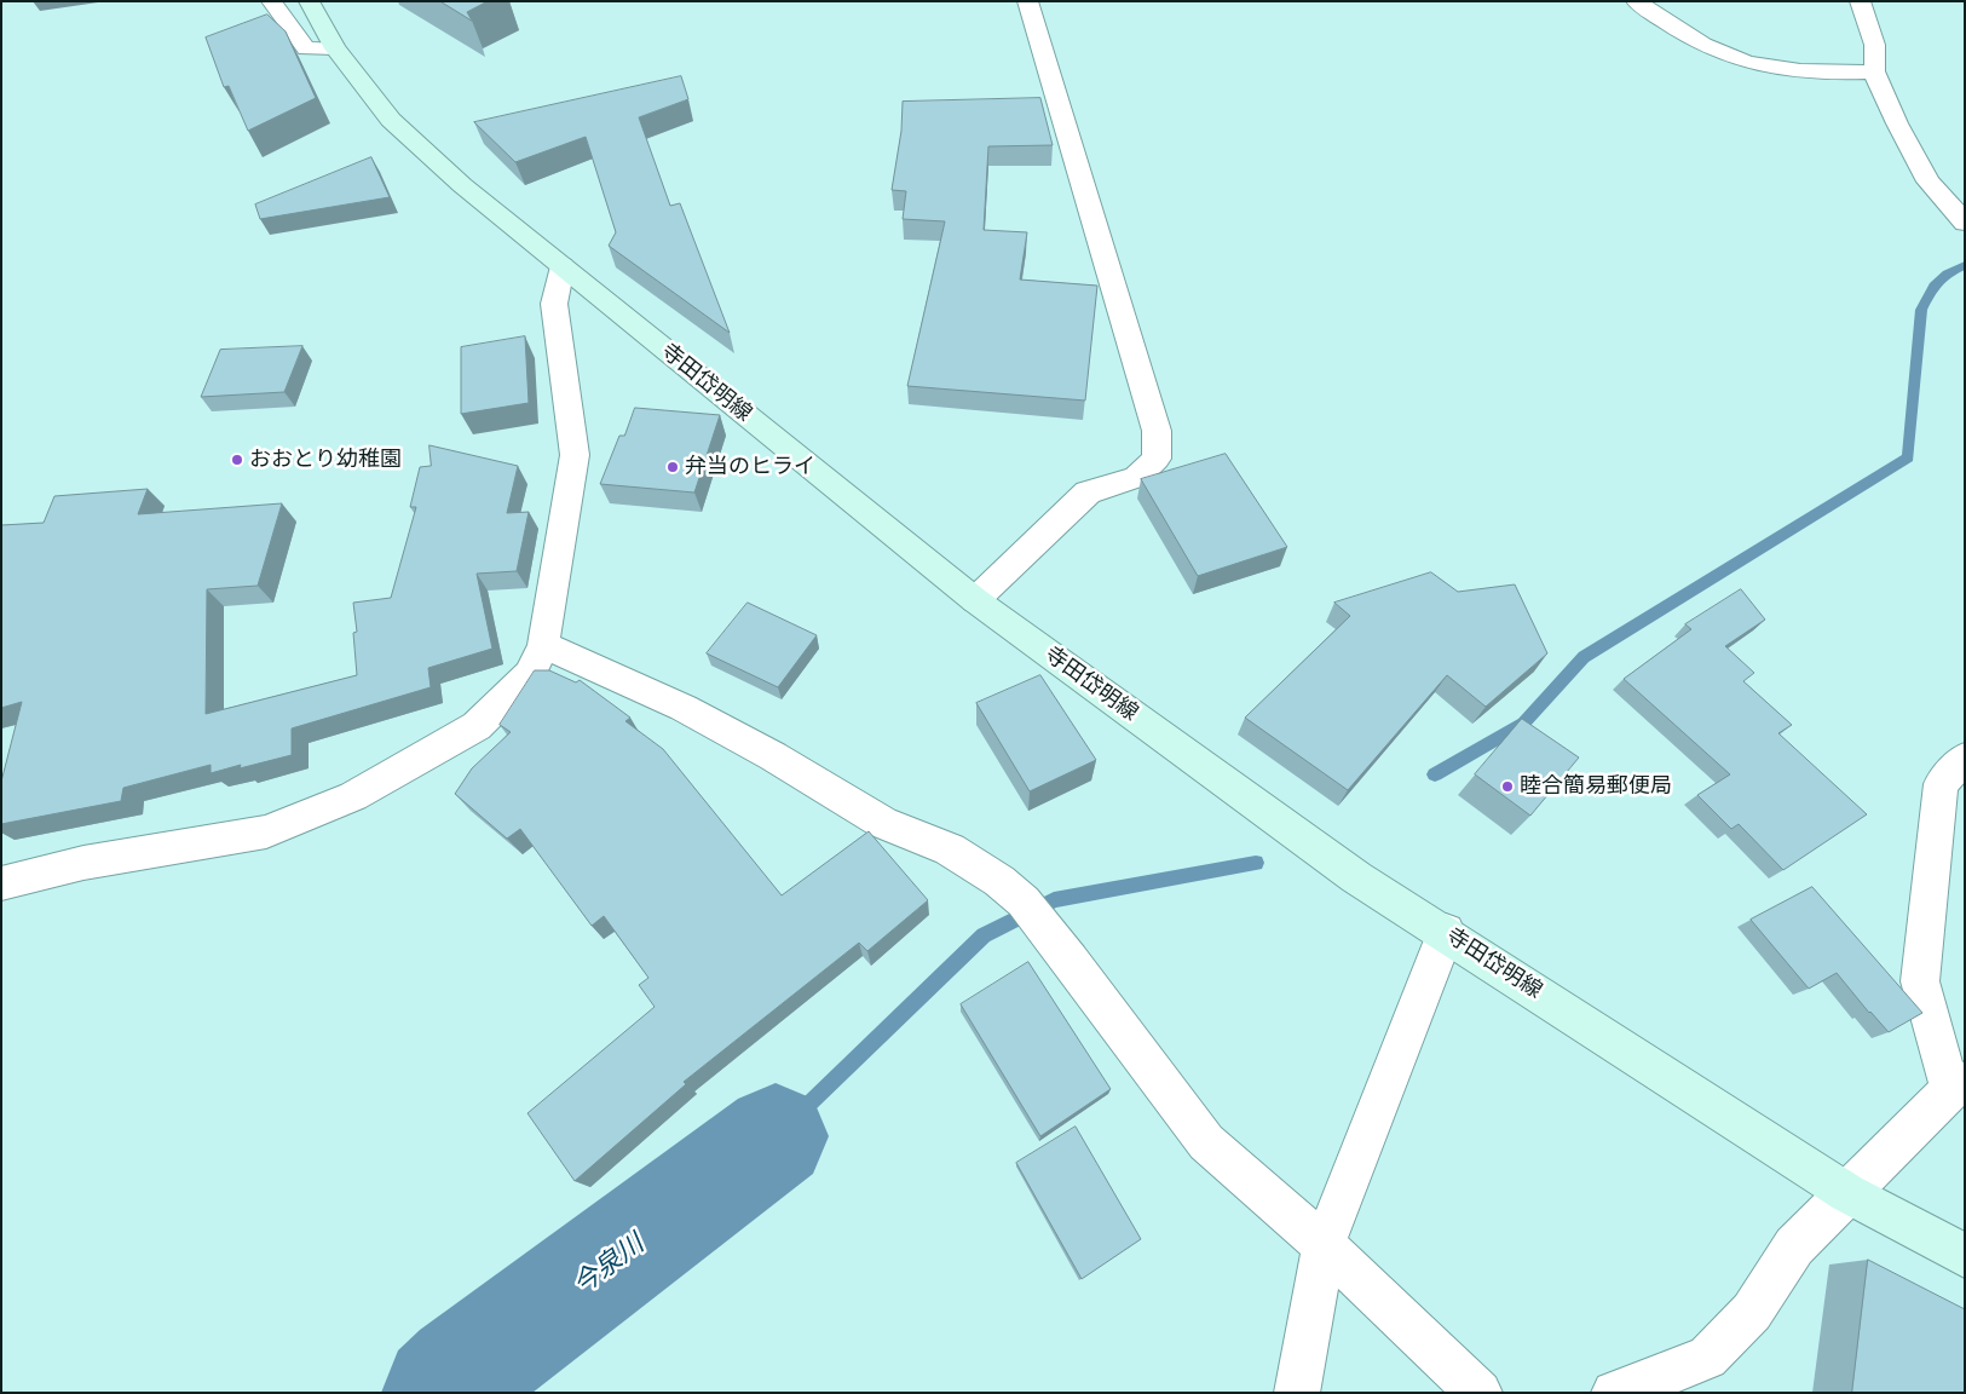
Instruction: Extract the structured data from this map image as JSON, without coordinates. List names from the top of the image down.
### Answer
{
  "streets": {
    "main road": ["寺田岱明線"]
  },
  "water": ["今泉川"],
  "places": ["おおとり幼稚園", "弁当のヒライ", "睦合簡易郵便局"]
}
